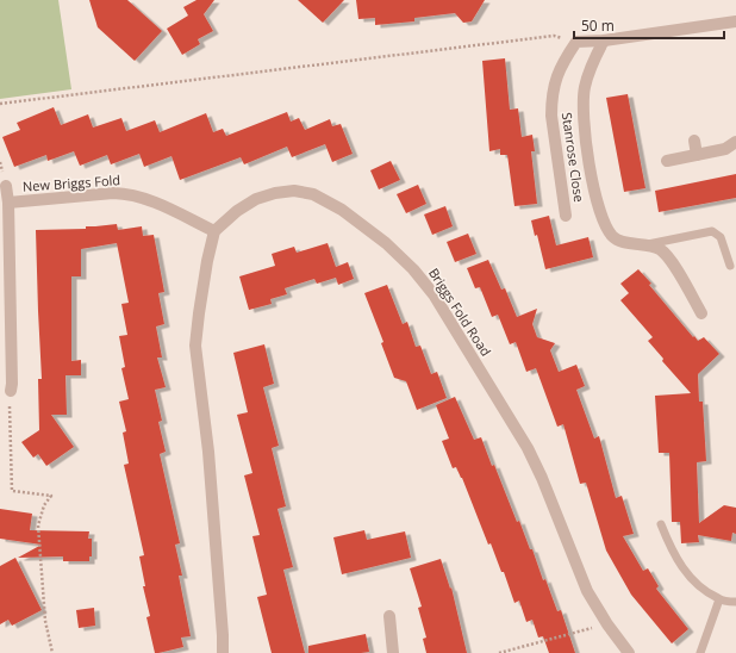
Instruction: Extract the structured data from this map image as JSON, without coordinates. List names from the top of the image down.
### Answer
{
  "streets": {
    "street": ["Stanrose Close", "New Briggs Fold", "Briggs Fold Road"]
  },
  "crossings": [
    ["New Briggs Fold", "Briggs Fold Road"]
  ],
  "scale_bar": "50 m"
}
